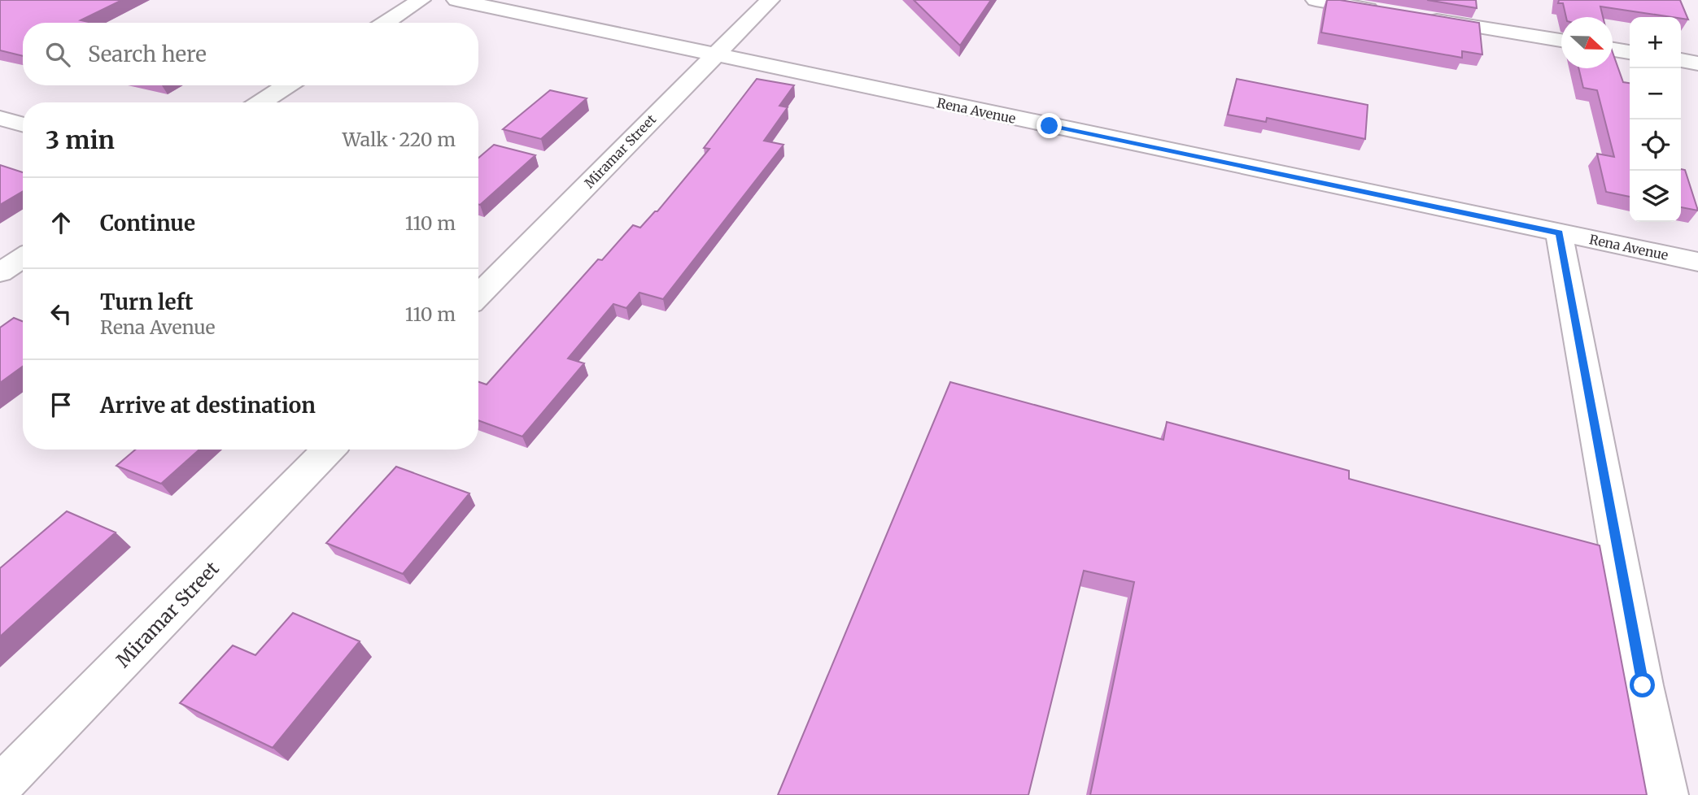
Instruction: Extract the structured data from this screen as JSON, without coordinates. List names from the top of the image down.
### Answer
{
  "streets": {
    "street": ["Rena Avenue", "Miramar Street"]
  },
  "crossings": [
    ["Rena Avenue", "Miramar Street"]
  ],
  "north": "right",
  "page": {
    "map_buttons": ["+", "−"],
    "search": "Search here",
    "heading": ["3 min", "Walk · 220 m"],
    "list": [
      ["Continue", "110 m"],
      ["Turn left", "Rena Avenue", "110 m"],
      "Arrive at destination"
    ]
  }
}
